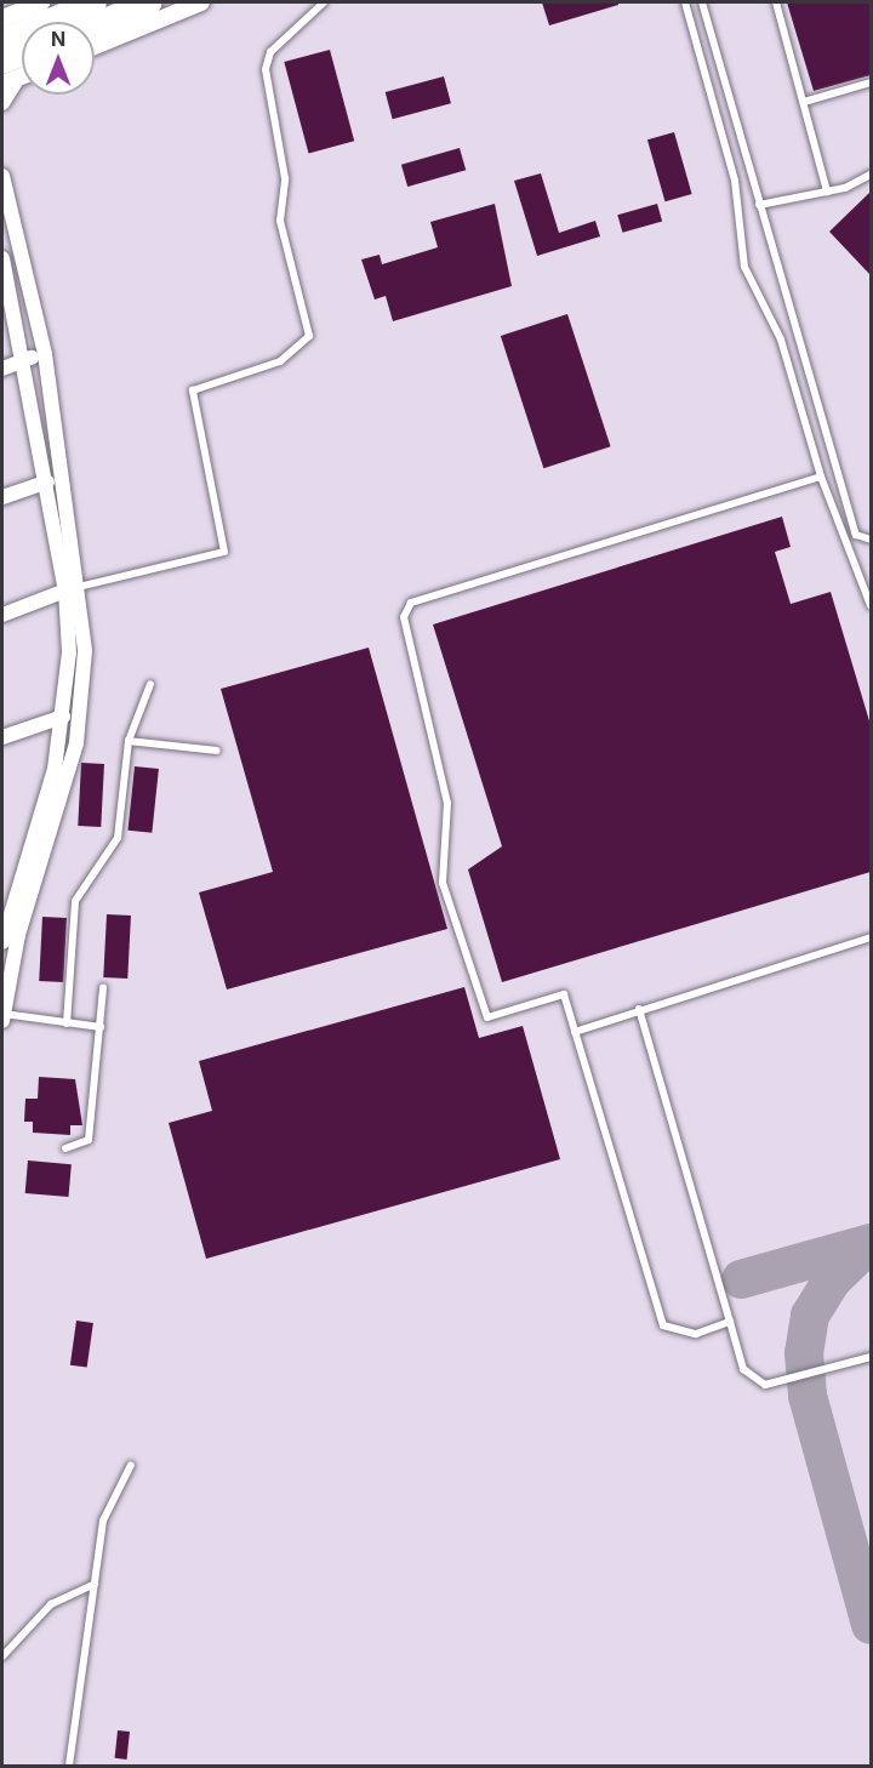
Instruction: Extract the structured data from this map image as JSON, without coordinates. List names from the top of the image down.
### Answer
{
  "north": "top"
}
